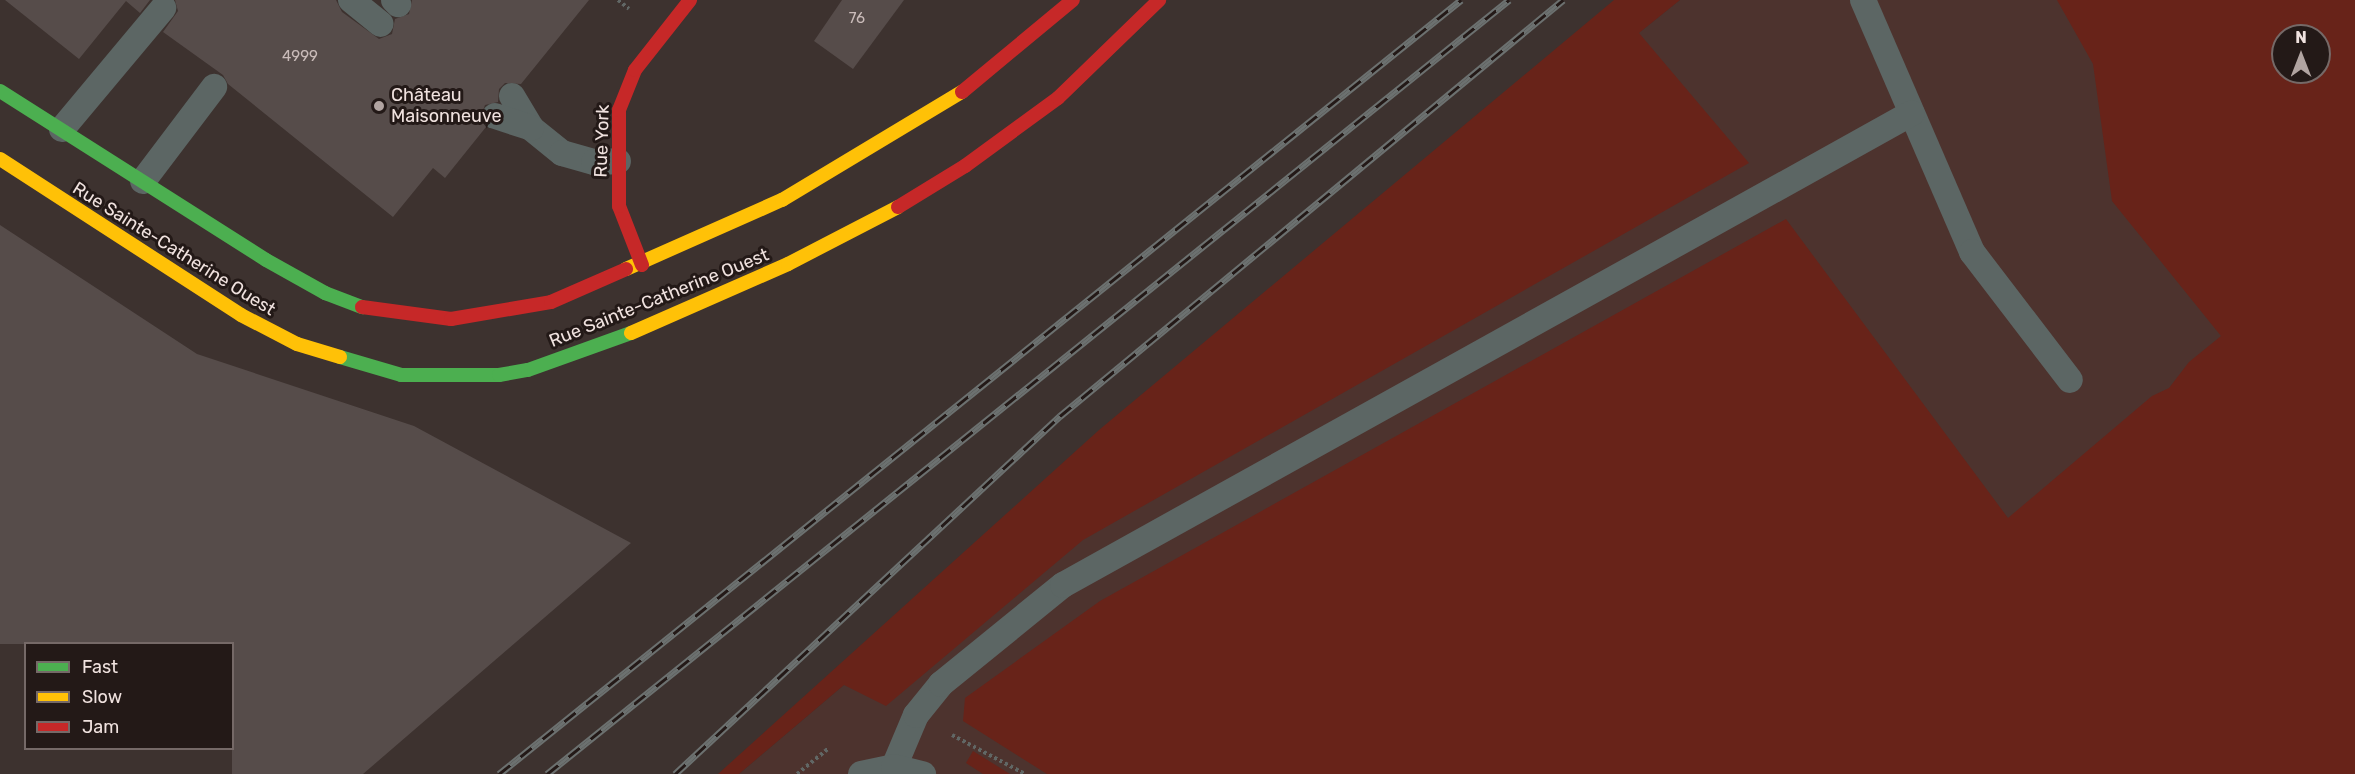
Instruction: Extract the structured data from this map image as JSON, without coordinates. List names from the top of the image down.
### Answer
{
  "streets": {
    "main road": ["Rue York", "Rue Sainte-Catherine Ouest"]
  },
  "crossings": [
    ["Rue York", "Rue Sainte-Catherine Ouest"]
  ],
  "places": ["Château Maisonneuve"],
  "house_numbers": ["76", "4999"],
  "legend": ["Fast", "Slow", "Jam"],
  "north": "top"
}
